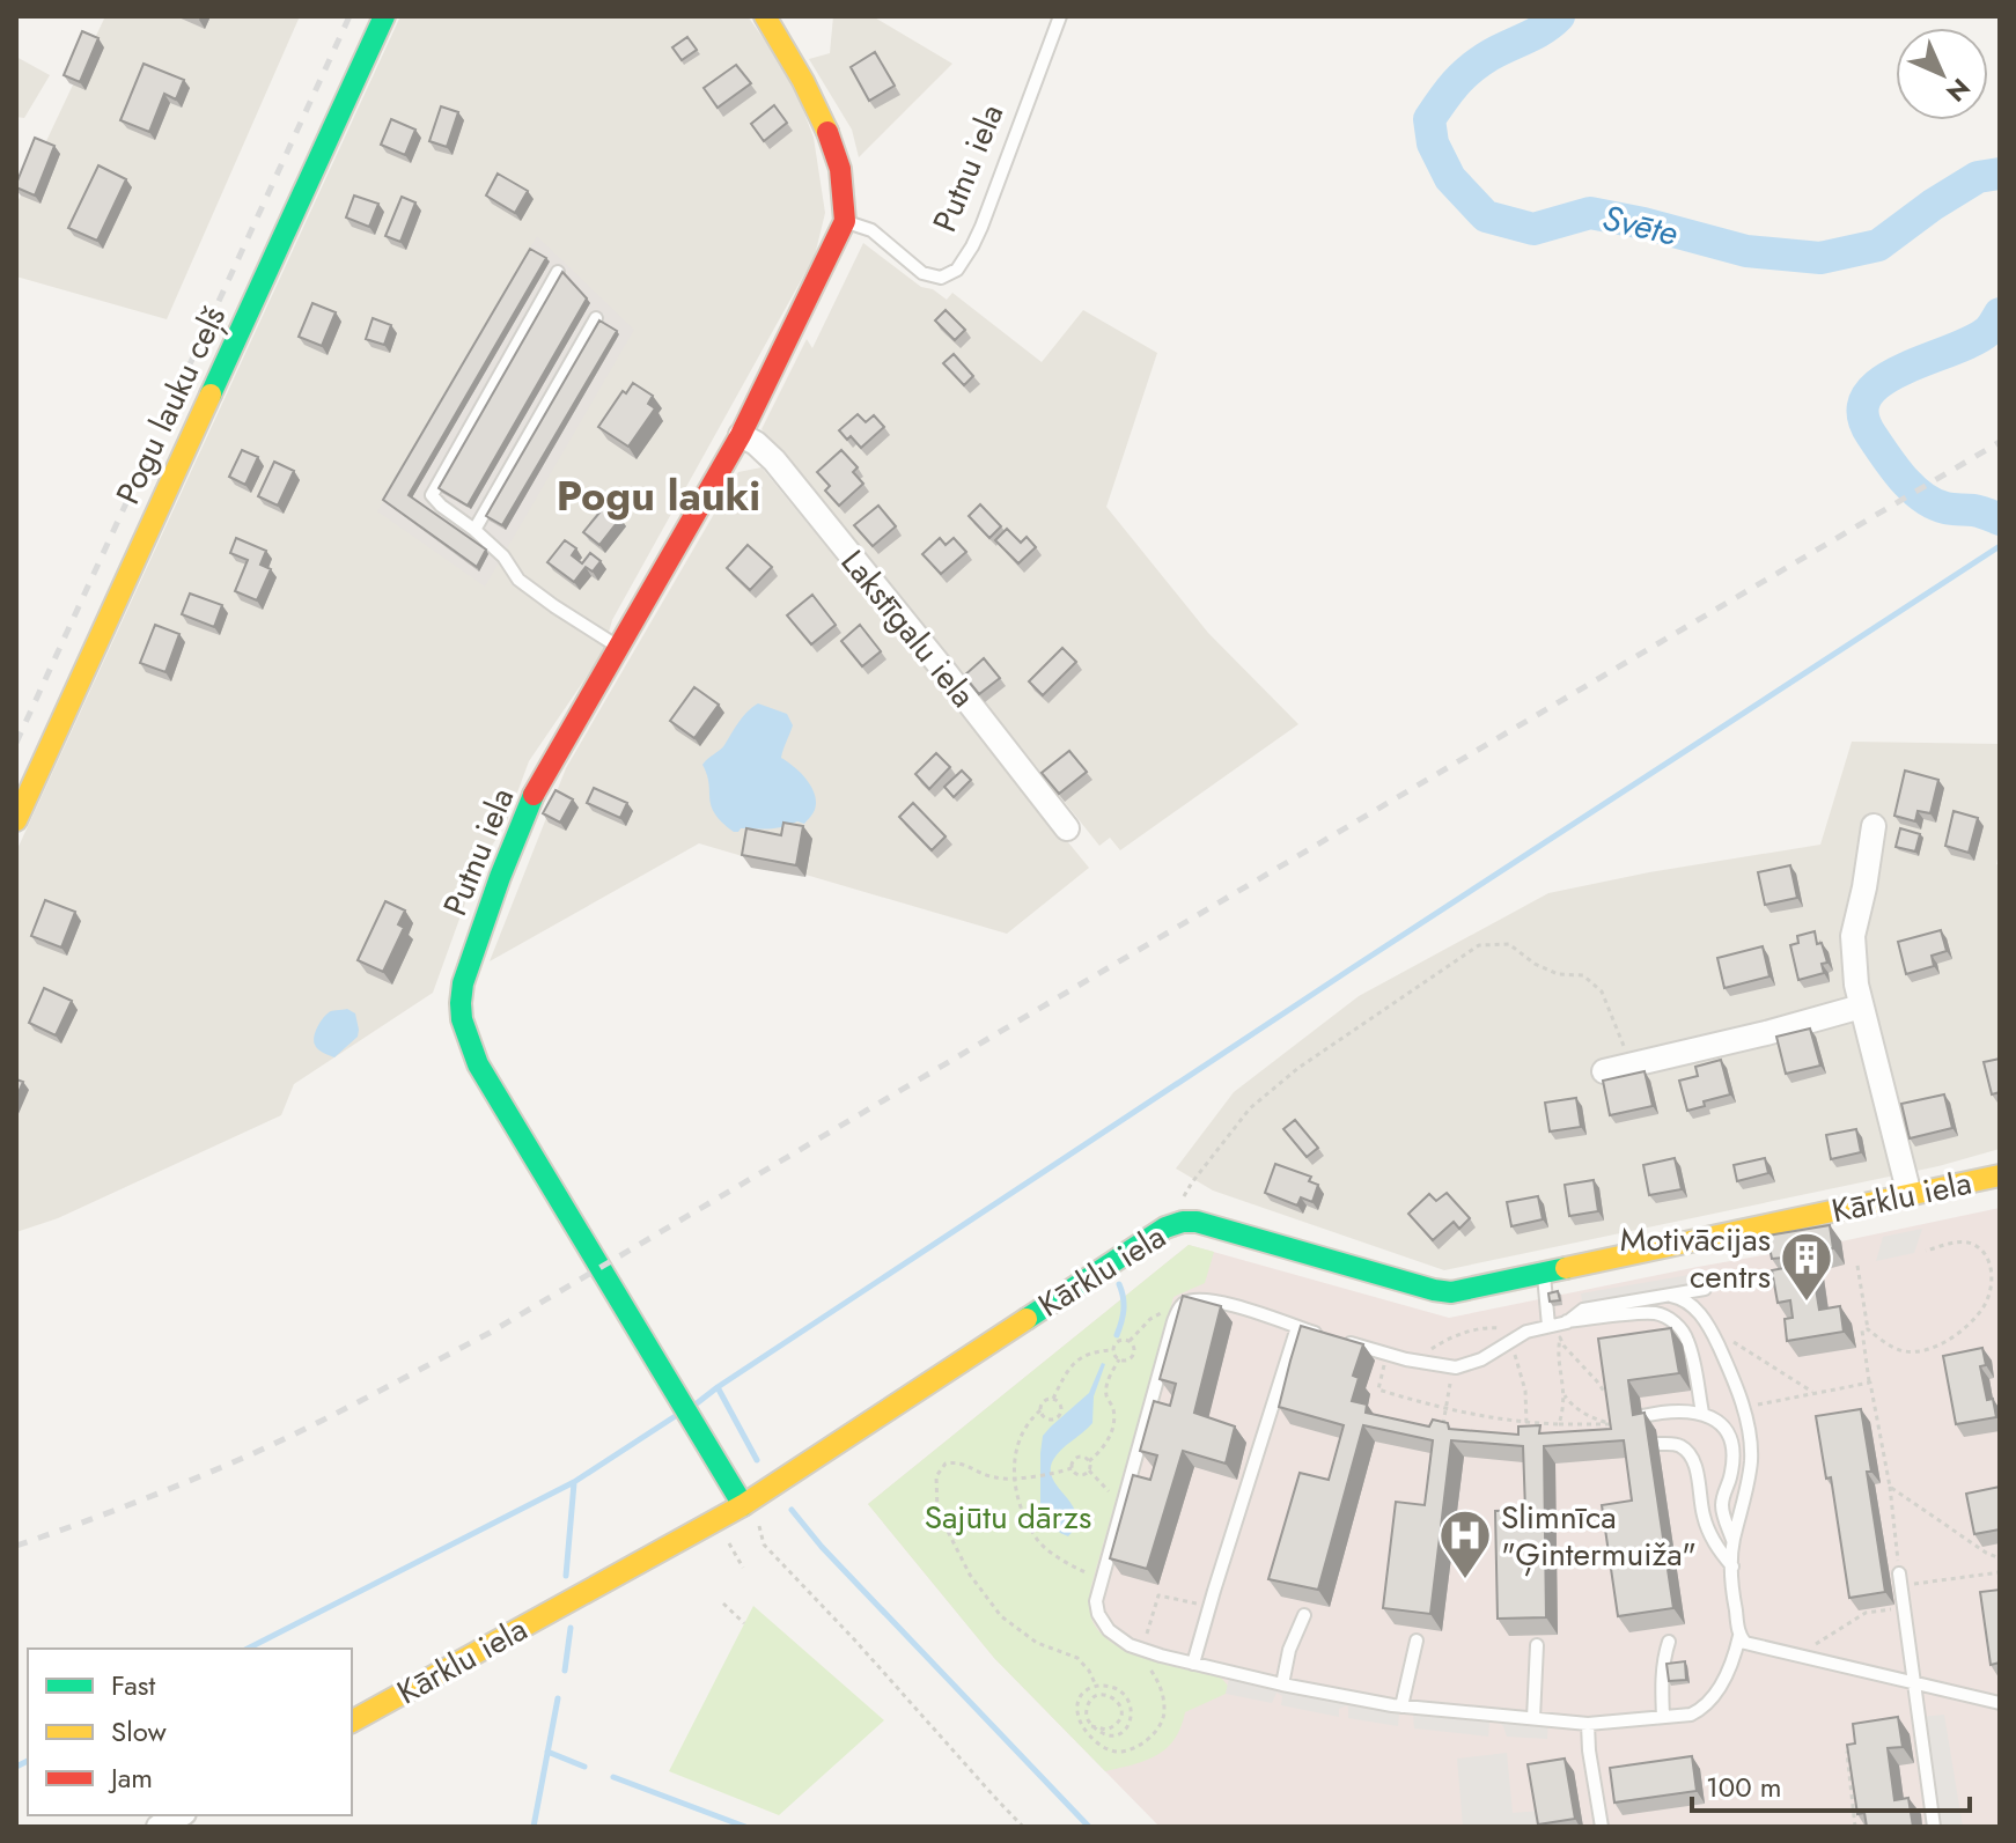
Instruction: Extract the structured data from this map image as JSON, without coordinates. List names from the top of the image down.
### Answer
{
  "streets": {
    "street": [
      "Putnu iela",
      "Pogu lauku ceļš",
      "Lakstīgalu iela",
      "Kārklu iela"
    ]
  },
  "crossings": [
    ["Putnu iela", "Lakstīgalu iela"],
    ["Putnu iela", "Kārklu iela"]
  ],
  "districts": ["Pogu lauki"],
  "water": ["Svēte"],
  "parks": ["Sajūtu dārzs"],
  "places": {
    "building": ["Motivācijas centrs"],
    "hospital": ["Slimnīca \"Ģintermuiža\""]
  },
  "legend": ["Fast", "Slow", "Jam"],
  "scale_bar": "100 m",
  "north": "bottom right"
}
